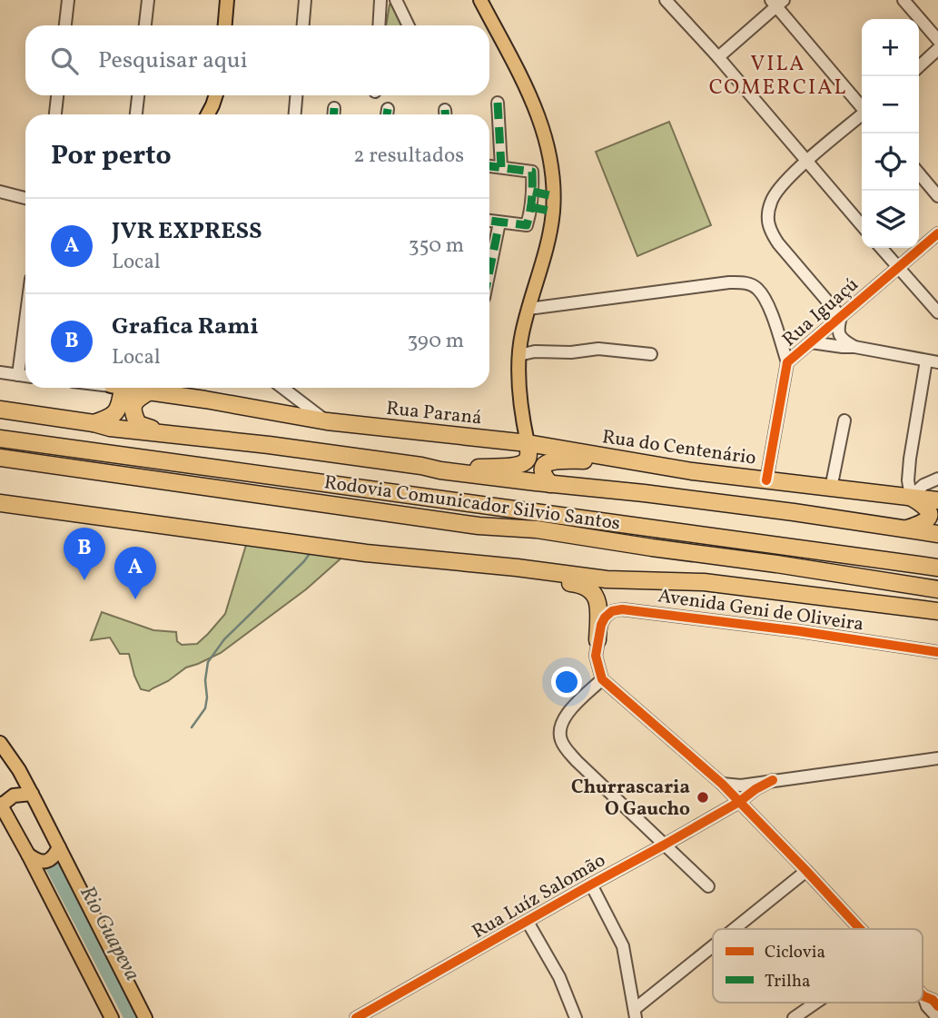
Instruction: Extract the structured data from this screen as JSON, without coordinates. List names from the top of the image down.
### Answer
{
  "streets": {
    "highway": ["Rua Paraná", "Rua do Centenário", "Rodovia Comunicador Silvio Santos"],
    "street": ["Rua Iguaçú", "Avenida Geni de Oliveira", "Rua Luíz Salomão"]
  },
  "crossings": [
    ["Rua Iguaçú", "Rua do Centenário"],
    ["Rua Paraná", "Rua do Centenário"]
  ],
  "districts": ["VILA COMERCIAL"],
  "water": ["Rio Guapeva"],
  "places": ["Churrascaria O Gaucho"],
  "legend": ["Ciclovia", "Trilha"],
  "page": {
    "map_buttons": ["+", "−"],
    "search": "Pesquisar aqui",
    "heading": ["Por perto", "2 resultados"],
    "list": [
      {
        "mark": "A",
        "name": "JVR EXPRESS",
        "note": "Local",
        "value": "350 m"
      },
      {
        "mark": "B",
        "name": "Grafica Rami",
        "note": "Local",
        "value": "390 m"
      }
    ],
    "pins": ["B", "A"]
  }
}
